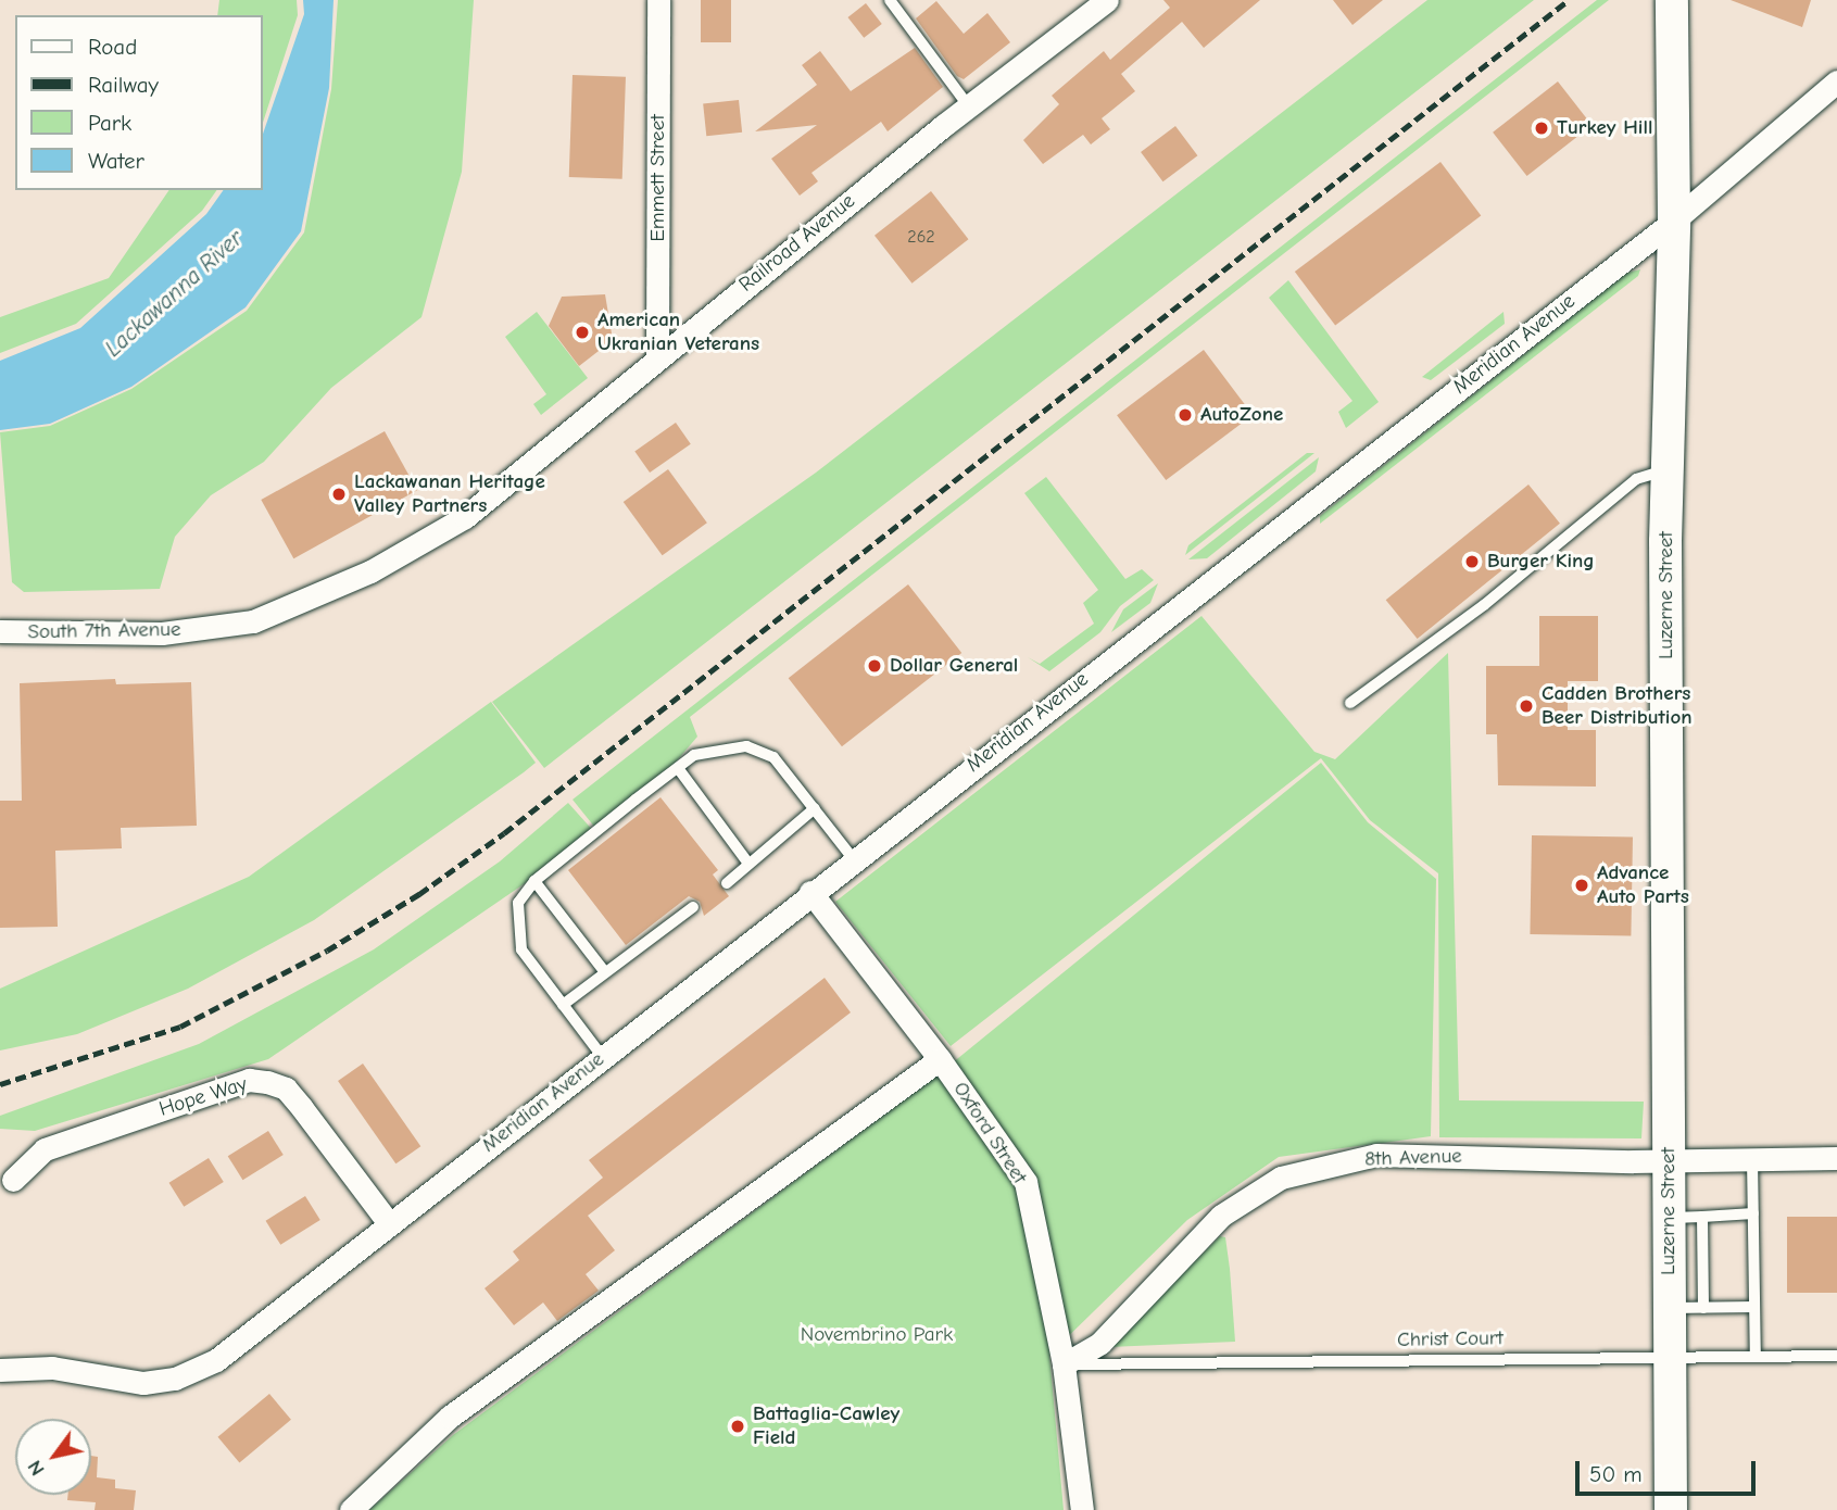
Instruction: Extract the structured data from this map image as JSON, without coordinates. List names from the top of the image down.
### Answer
{
  "streets": {
    "street": [
      "Emmett Street",
      "Railroad Avenue",
      "Meridian Avenue",
      "Luzerne Street",
      "South 7th Avenue",
      "Hope Way",
      "Oxford Street",
      "8th Avenue"
    ],
    "lane": ["Christ Court"]
  },
  "crossings": [
    ["Emmett Street", "Railroad Avenue"],
    ["Railroad Avenue", "South 7th Avenue"],
    ["Meridian Avenue", "Luzerne Street"],
    ["Meridian Avenue", "Hope Way"],
    ["Meridian Avenue", "Oxford Street"],
    ["Luzerne Street", "8th Avenue"],
    ["Luzerne Street", "Christ Court"],
    ["Oxford Street", "8th Avenue"],
    ["Oxford Street", "Christ Court"],
    ["8th Avenue", "Christ Court"]
  ],
  "water": ["Lackawanna River"],
  "parks": ["Novembrino Park"],
  "places": [
    "Turkey Hill",
    "American Ukranian Veterans",
    "AutoZone",
    "Lackawanan Heritage Valley Partners",
    "Burger King",
    "Dollar General",
    "Cadden Brothers Beer Distribution",
    "Advance Auto Parts",
    "Battaglia-Cawley Field"
  ],
  "house_numbers": ["262"],
  "legend": [
    "Road",
    "Railway",
    "Park",
    "Water"
  ],
  "scale_bar": "50 m",
  "north": "bottom left"
}
